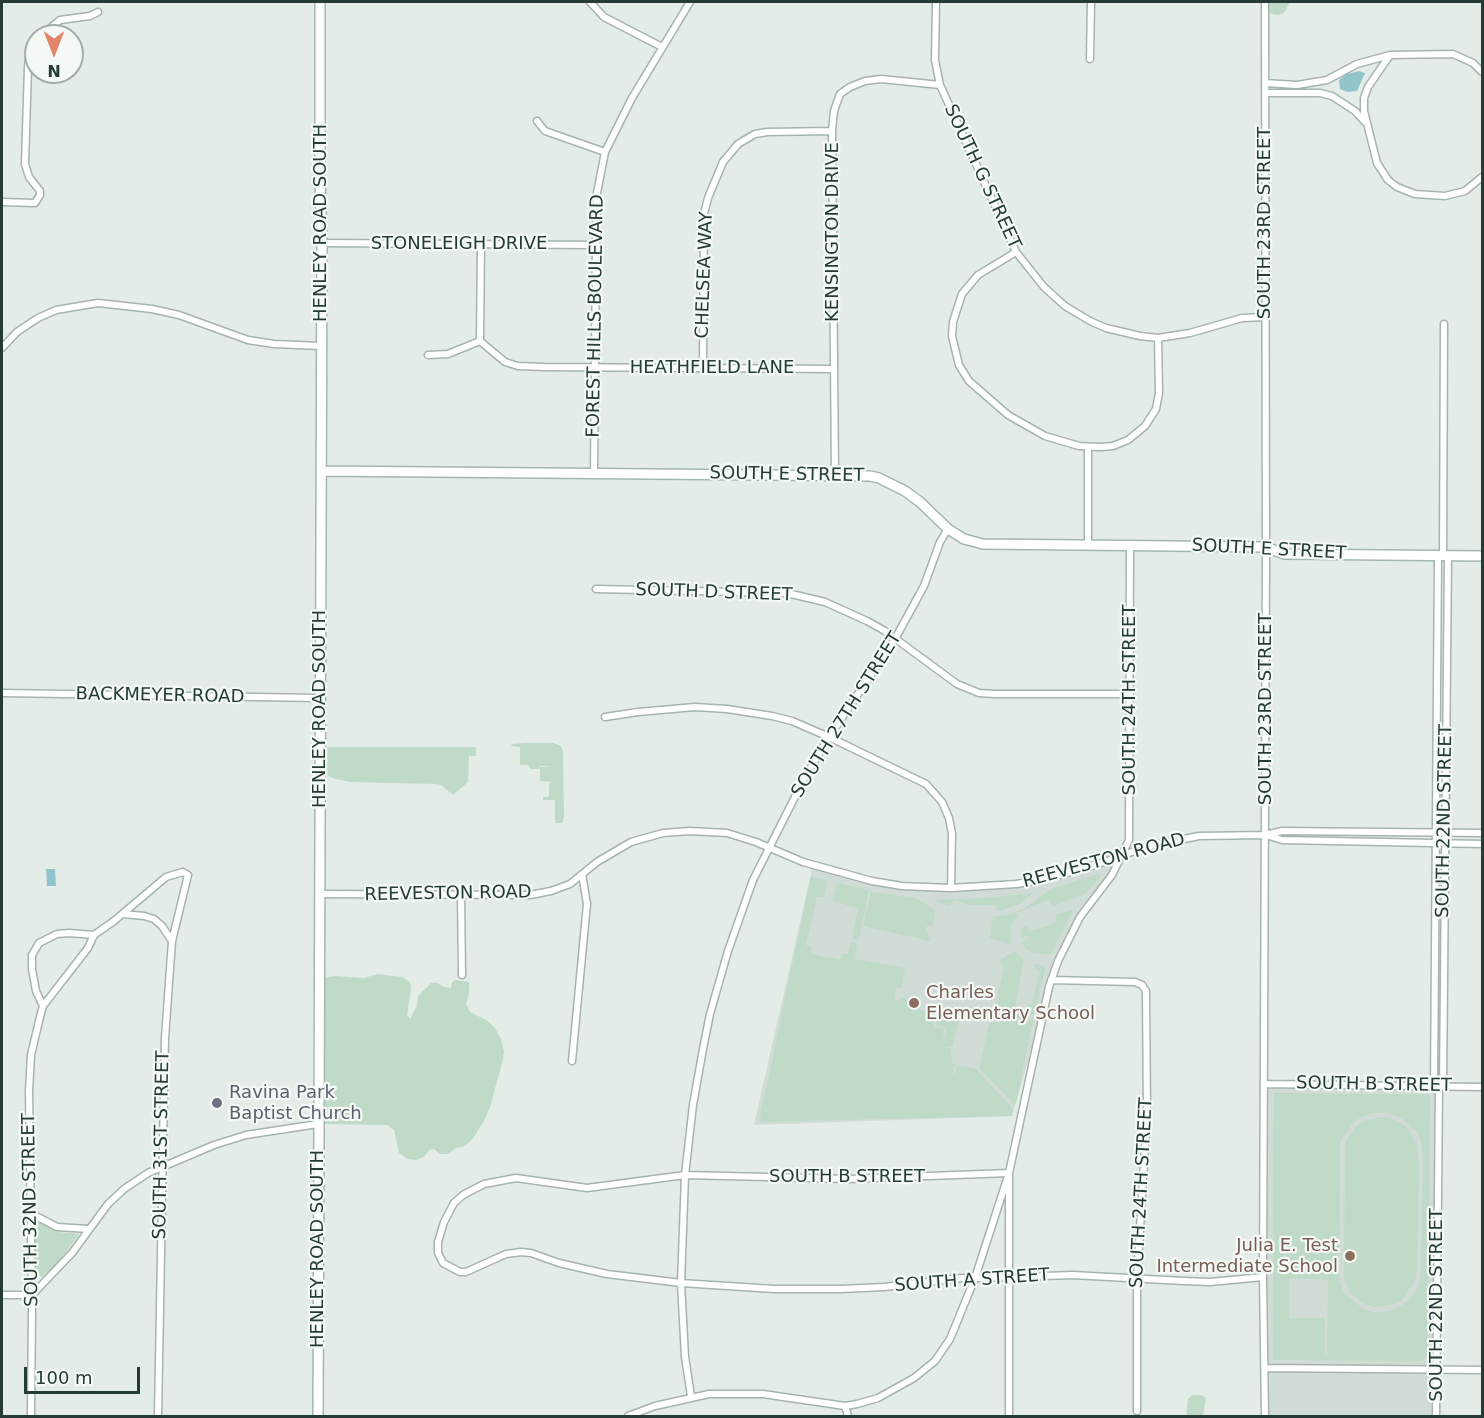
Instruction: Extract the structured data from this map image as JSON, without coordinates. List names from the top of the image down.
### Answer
{
  "streets": {
    "street": [
      "SOUTH G STREET",
      "HENLEY ROAD SOUTH",
      "SOUTH 23RD STREET",
      "KENSINGTON DRIVE",
      "STONELEIGH DRIVE",
      "CHELSEA WAY",
      "FOREST HILLS BOULEVARD",
      "HEATHFIELD LANE",
      "SOUTH E STREET",
      "SOUTH D STREET",
      "BACKMEYER ROAD",
      "SOUTH 24TH STREET",
      "SOUTH 27TH STREET",
      "SOUTH 22ND STREET",
      "REEVESTON ROAD",
      "SOUTH B STREET",
      "SOUTH 31ST STREET",
      "SOUTH 32ND STREET",
      "SOUTH A STREET"
    ]
  },
  "crossings": [
    ["SOUTH G STREET", "SOUTH 23RD STREET"],
    ["SOUTH G STREET", "KENSINGTON DRIVE"],
    ["HENLEY ROAD SOUTH", "STONELEIGH DRIVE"],
    ["HENLEY ROAD SOUTH", "SOUTH E STREET"],
    ["HENLEY ROAD SOUTH", "BACKMEYER ROAD"],
    ["HENLEY ROAD SOUTH", "REEVESTON ROAD"],
    ["SOUTH 23RD STREET", "SOUTH E STREET"],
    ["SOUTH 23RD STREET", "REEVESTON ROAD"],
    ["SOUTH 23RD STREET", "SOUTH B STREET"],
    ["SOUTH 23RD STREET", "SOUTH A STREET"],
    ["KENSINGTON DRIVE", "CHELSEA WAY"],
    ["KENSINGTON DRIVE", "HEATHFIELD LANE"],
    ["KENSINGTON DRIVE", "SOUTH E STREET"],
    ["STONELEIGH DRIVE", "FOREST HILLS BOULEVARD"],
    ["CHELSEA WAY", "HEATHFIELD LANE"],
    ["FOREST HILLS BOULEVARD", "HEATHFIELD LANE"],
    ["FOREST HILLS BOULEVARD", "SOUTH E STREET"],
    ["SOUTH E STREET", "SOUTH 24TH STREET"],
    ["SOUTH E STREET", "SOUTH 27TH STREET"],
    ["SOUTH E STREET", "SOUTH 22ND STREET"],
    ["SOUTH D STREET", "SOUTH 24TH STREET"],
    ["SOUTH D STREET", "SOUTH 27TH STREET"],
    ["SOUTH 24TH STREET", "REEVESTON ROAD"],
    ["SOUTH 24TH STREET", "SOUTH A STREET"],
    ["SOUTH 27TH STREET", "REEVESTON ROAD"],
    ["SOUTH 27TH STREET", "SOUTH B STREET"],
    ["SOUTH 27TH STREET", "SOUTH A STREET"],
    ["SOUTH 22ND STREET", "REEVESTON ROAD"],
    ["SOUTH 22ND STREET", "SOUTH B STREET"],
    ["SOUTH B STREET", "SOUTH A STREET"],
    ["SOUTH 31ST STREET", "SOUTH 32ND STREET"]
  ],
  "places": ["Charles Elementary School", "Ravina Park Baptist Church", "Julia E. Test Intermediate School"],
  "scale_bar": "100 m",
  "north": "bottom"
}
